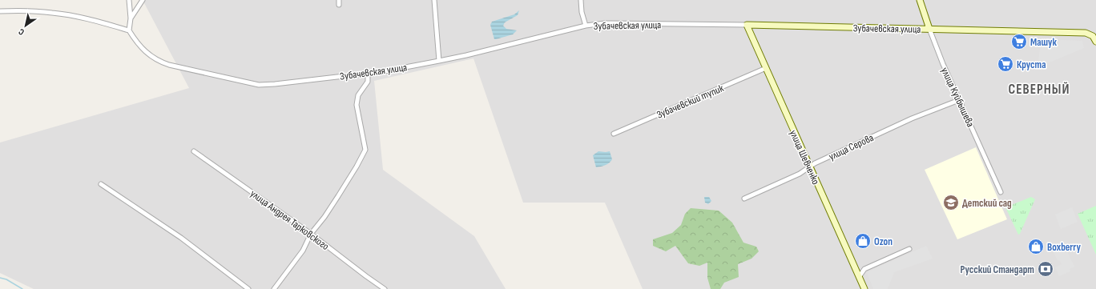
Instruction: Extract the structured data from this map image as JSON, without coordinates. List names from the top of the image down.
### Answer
{
  "streets": {
    "street": [
      "Зубачевская улица",
      "улица Куйбышева",
      "Зубачевский тупик",
      "улица Серова",
      "улица Шевченко",
      "улица Андрея Тарковского"
    ]
  },
  "crossings": [
    ["Зубачевская улица", "улица Куйбышева"],
    ["Зубачевская улица", "улица Шевченко"],
    ["улица Куйбышева", "улица Серова"],
    ["Зубачевский тупик", "улица Шевченко"],
    ["улица Серова", "улица Шевченко"]
  ],
  "districts": ["СЕВЕРНЫЙ"],
  "places": {
    "supermarket": ["Машук", "Круста"],
    "school or university": ["Детский сад"],
    "shop": ["Ozon", "Boxberry"],
    "bank": ["Русский Стандарт"]
  },
  "north": "bottom left"
}
